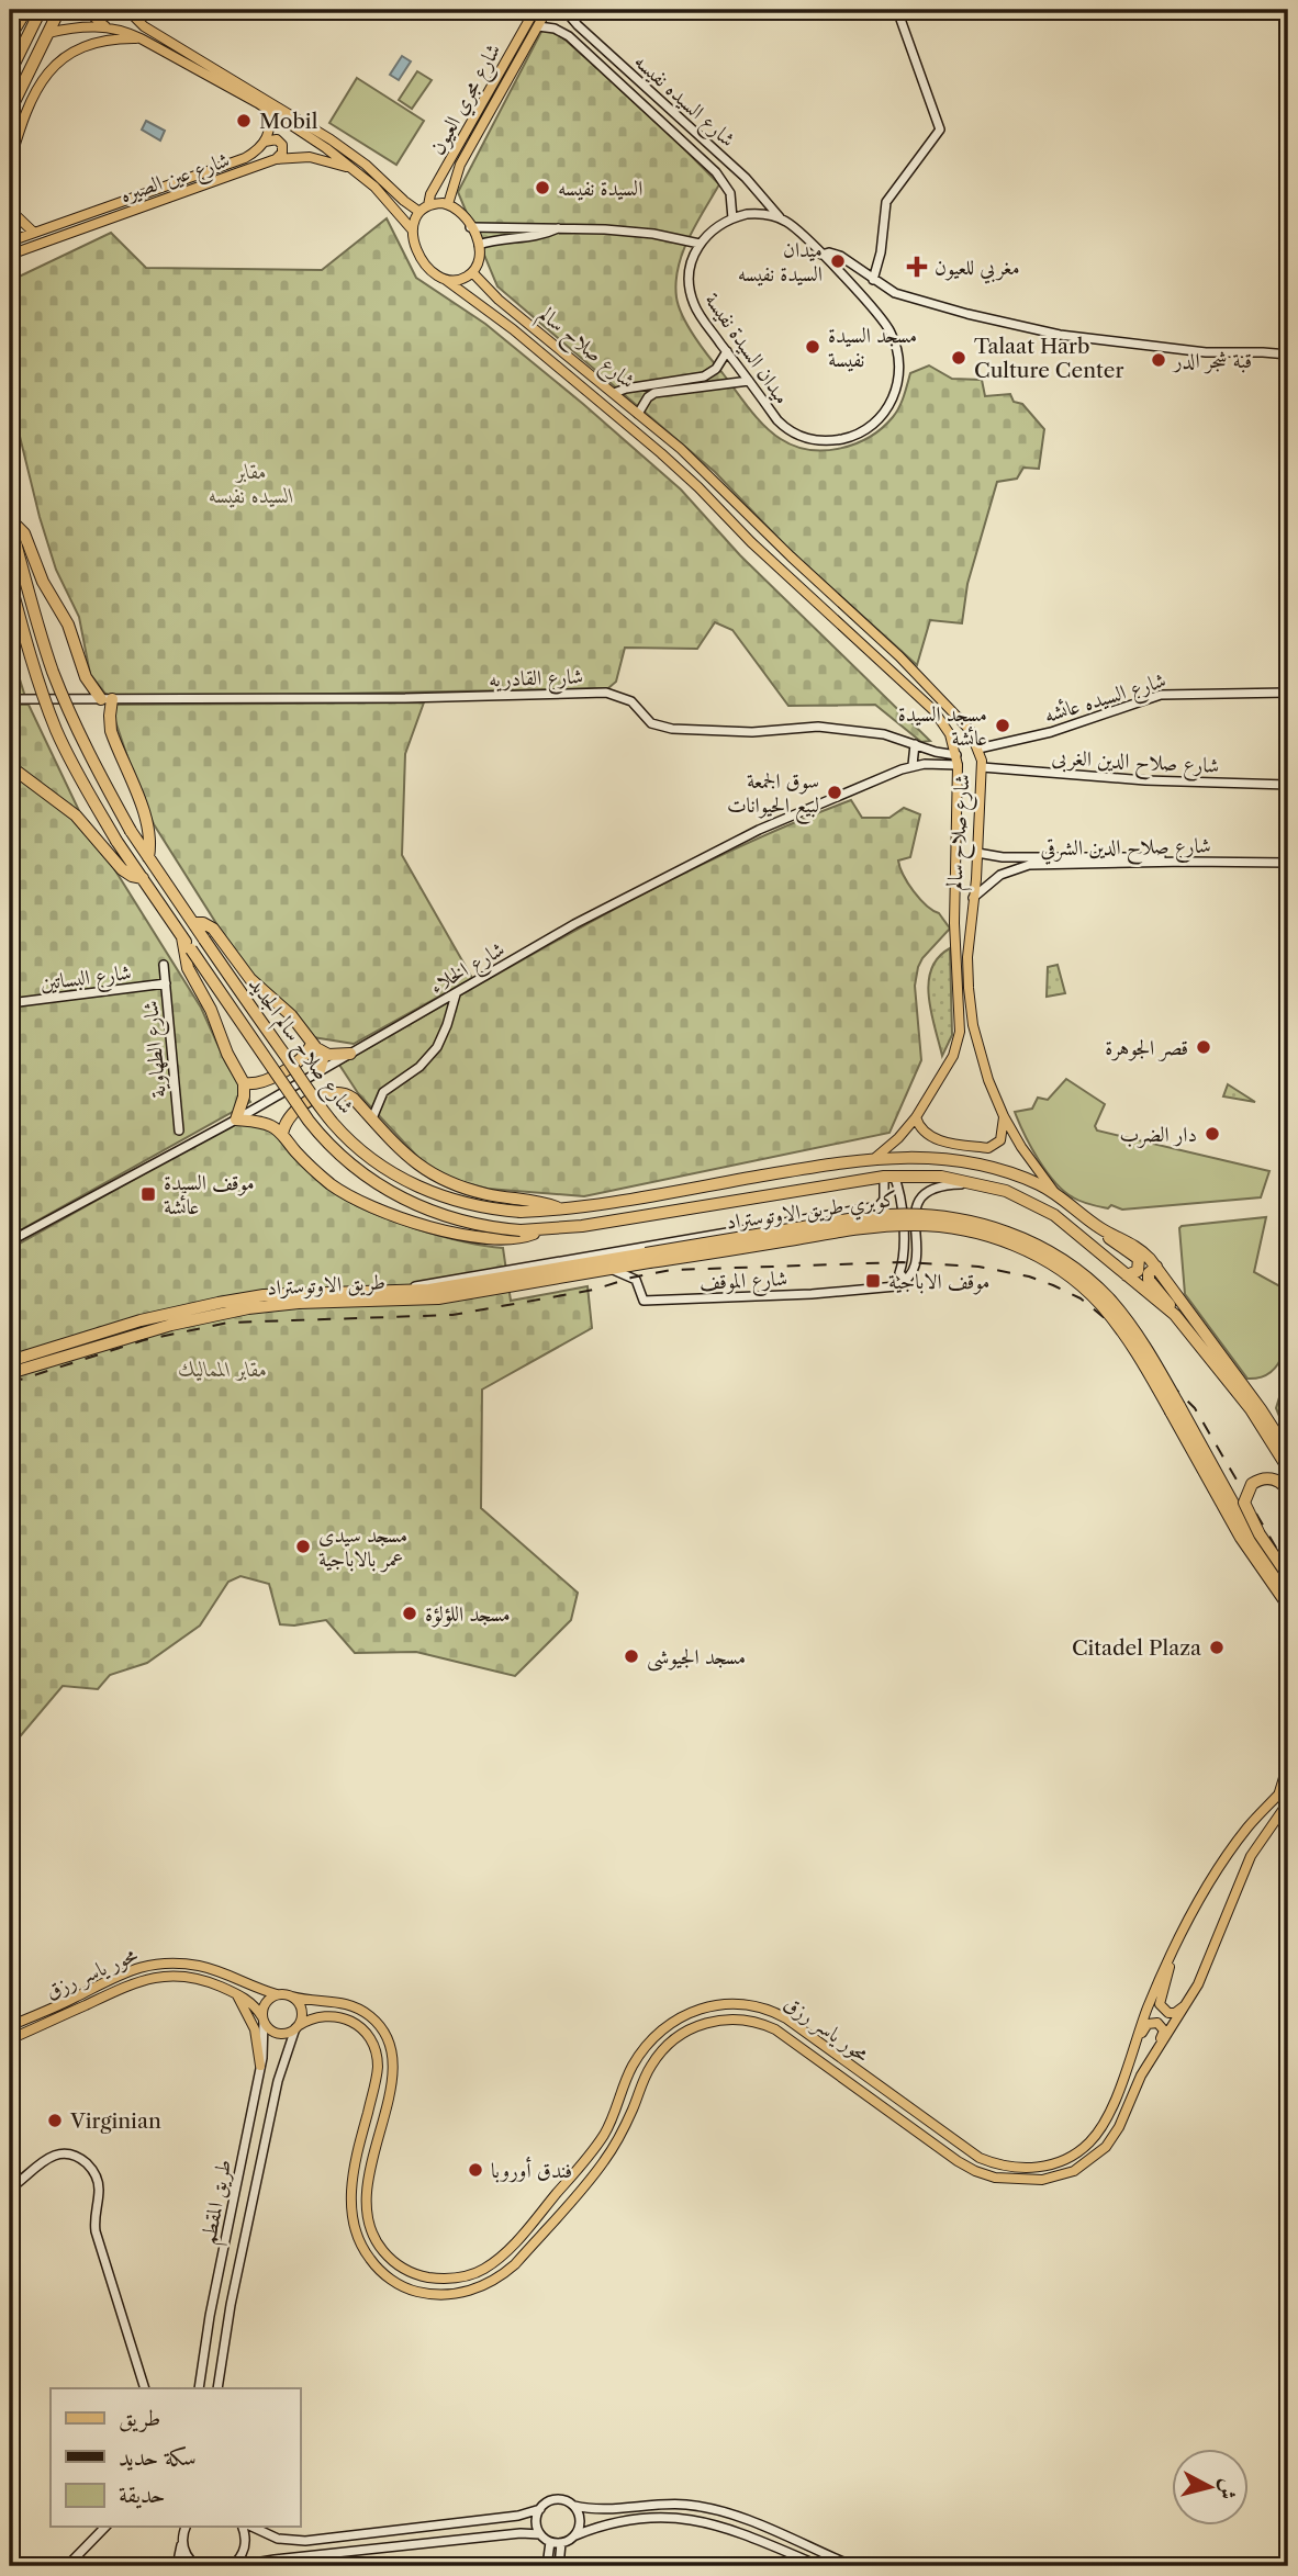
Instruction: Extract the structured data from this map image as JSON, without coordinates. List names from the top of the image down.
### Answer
{
  "streets": {
    "highway": [
      "شارع صلاح سالم",
      "شارع صلاح سالم الجديد",
      "كوبري طريق الاوتوستراد",
      "طريق الاوتوستراد"
    ],
    "main road": ["شارع مجري العيون", "شارع عين الصيره", "محور ياسر رزق"],
    "street": [
      "شارع السيده نفيسه",
      "ميدان السيدة نفيسة",
      "شارع القادريه",
      "شارع السيده عائشه",
      "شارع صلاح الدين الغربى",
      "شارع صلاح الدين الشرقي",
      "شارع الخلاء",
      "شارع البساتين",
      "شارع الطهاوية",
      "شارع الموقف",
      "طريق المقطم"
    ]
  },
  "crossings": [
    ["شارع مجري العيون", "شارع السيده نفيسه"],
    ["شارع مجري العيون", "شارع صلاح سالم"],
    ["شارع السيده نفيسه", "ميدان السيدة نفيسة"],
    ["شارع صلاح سالم", "شارع القادريه"],
    ["شارع صلاح سالم", "شارع السيده عائشه"],
    ["شارع صلاح سالم", "شارع صلاح الدين الغربى"],
    ["شارع صلاح سالم", "شارع صلاح الدين الشرقي"],
    ["شارع صلاح سالم", "شارع الخلاء"],
    ["شارع صلاح سالم", "شارع صلاح سالم الجديد"],
    ["شارع القادريه", "شارع الخلاء"],
    ["شارع البساتين", "شارع الطهاوية"],
    ["كوبري طريق الاوتوستراد", "طريق الاوتوستراد"],
    ["شارع الموقف", "طريق الاوتوستراد"],
    ["محور ياسر رزق", "طريق المقطم"]
  ],
  "parks": ["مقابر السيده نفيسه", "مقابر المماليك"],
  "places": {
    "other": [
      "Mobil",
      "السيدة نفيسه",
      "ميدان السيدة نفيسه",
      "مسجد السيدة نفيسة",
      "Talaat Harb Culture Center",
      "قبة شجر الدر",
      "مسجد السيدة عائشة",
      "سوق الجمعة لبيع الحيوانات",
      "قصر الجوهرة",
      "دار الضرب",
      "مسجد سيدى عمر بالاباجية",
      "مسجد اللؤلؤة",
      "Citadel Plaza",
      "مسجد الجيوشى",
      "Virginian",
      "فندق أوروبا"
    ],
    "health": ["مغربي للعيون"],
    "transit": ["موقف السيدة عائشة", "موقف الاباجية"]
  },
  "legend": ["طريق", "سكة حديد", "حديقة"],
  "north": "right"
}
